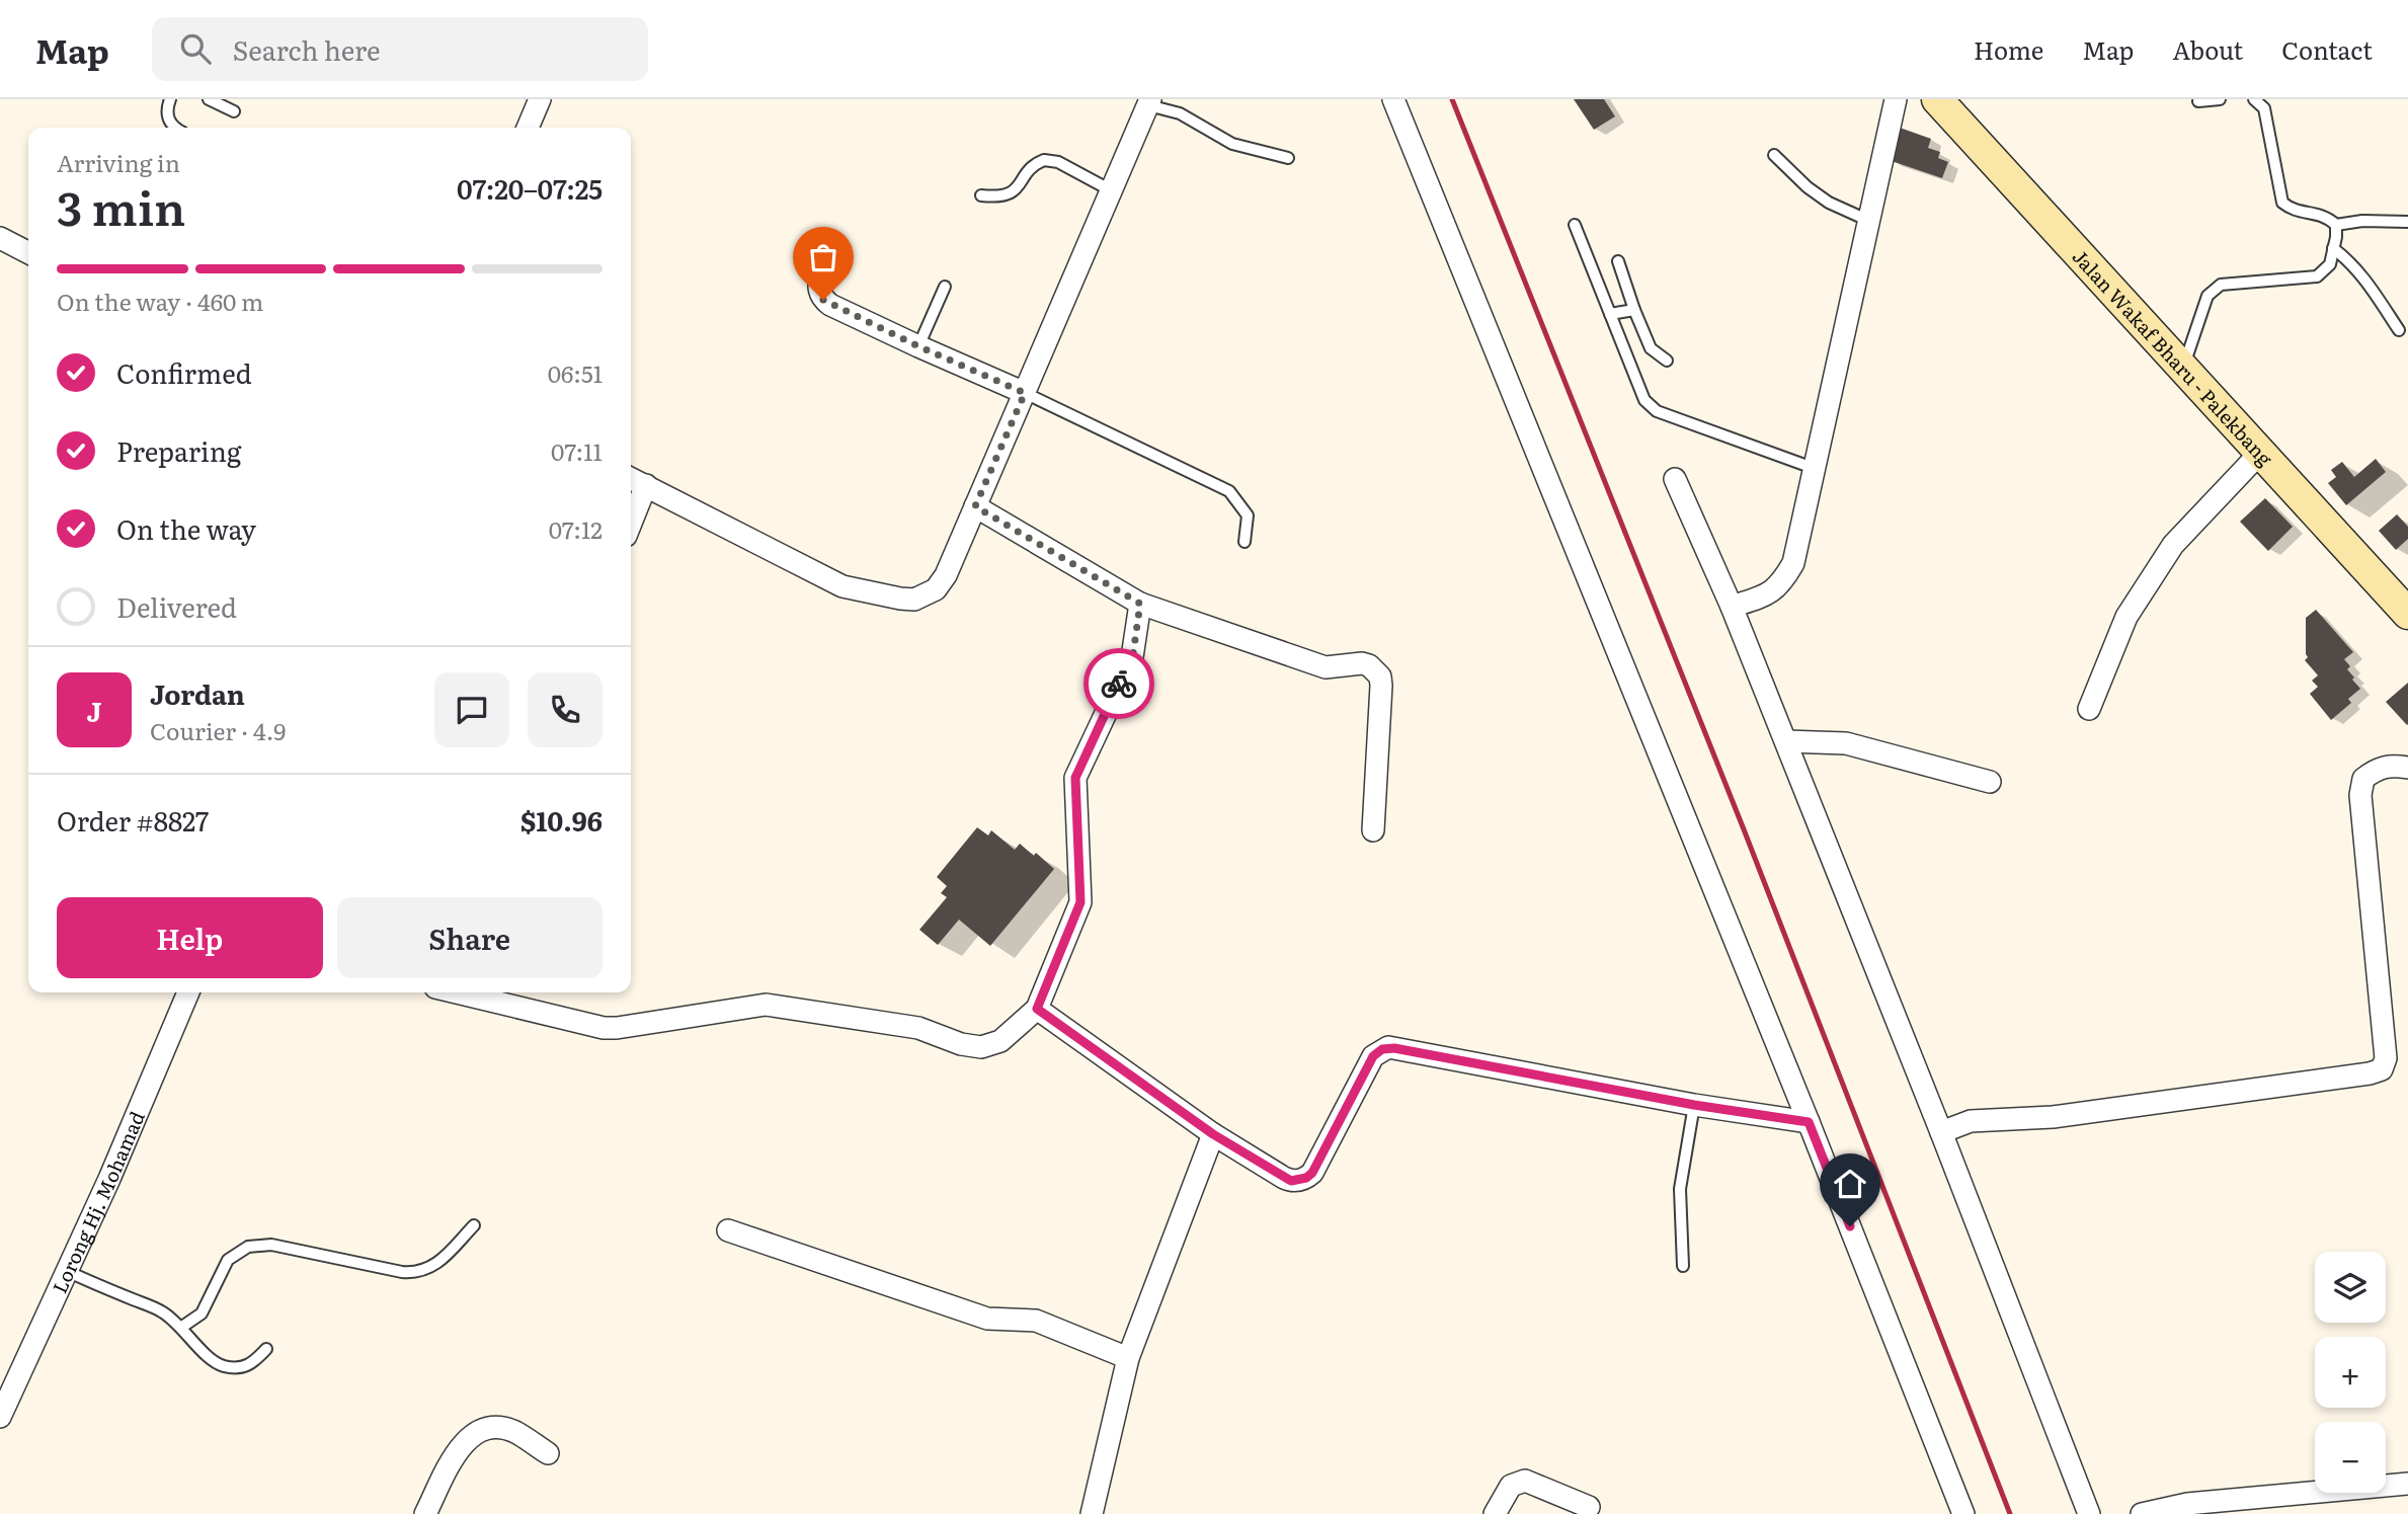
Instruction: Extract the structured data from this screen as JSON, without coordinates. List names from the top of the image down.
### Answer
{
  "streets": {
    "main road": ["Jalan Wakaf Bharu - Palekbang"],
    "street": ["Lorong Hj. Mohamad"]
  },
  "page": {
    "header": "Map",
    "search": "Search here",
    "nav": [
      "Home",
      "Map",
      "About",
      "Contact"
    ],
    "heading": ["3 min", "Arriving in", "07:20–07:25"],
    "panel": [
      "Jordan",
      "Courier · 4.9",
      "Order #8827",
      "$10.96"
    ],
    "bar": "On the way · 460 m",
    "list": [
      ["Confirmed", "06:51"],
      ["Preparing", "07:11"],
      ["On the way", "07:12"],
      "Delivered"
    ],
    "round": "J",
    "buttons": ["Help", "Share"],
    "map_buttons": ["+", "−"]
  }
}
